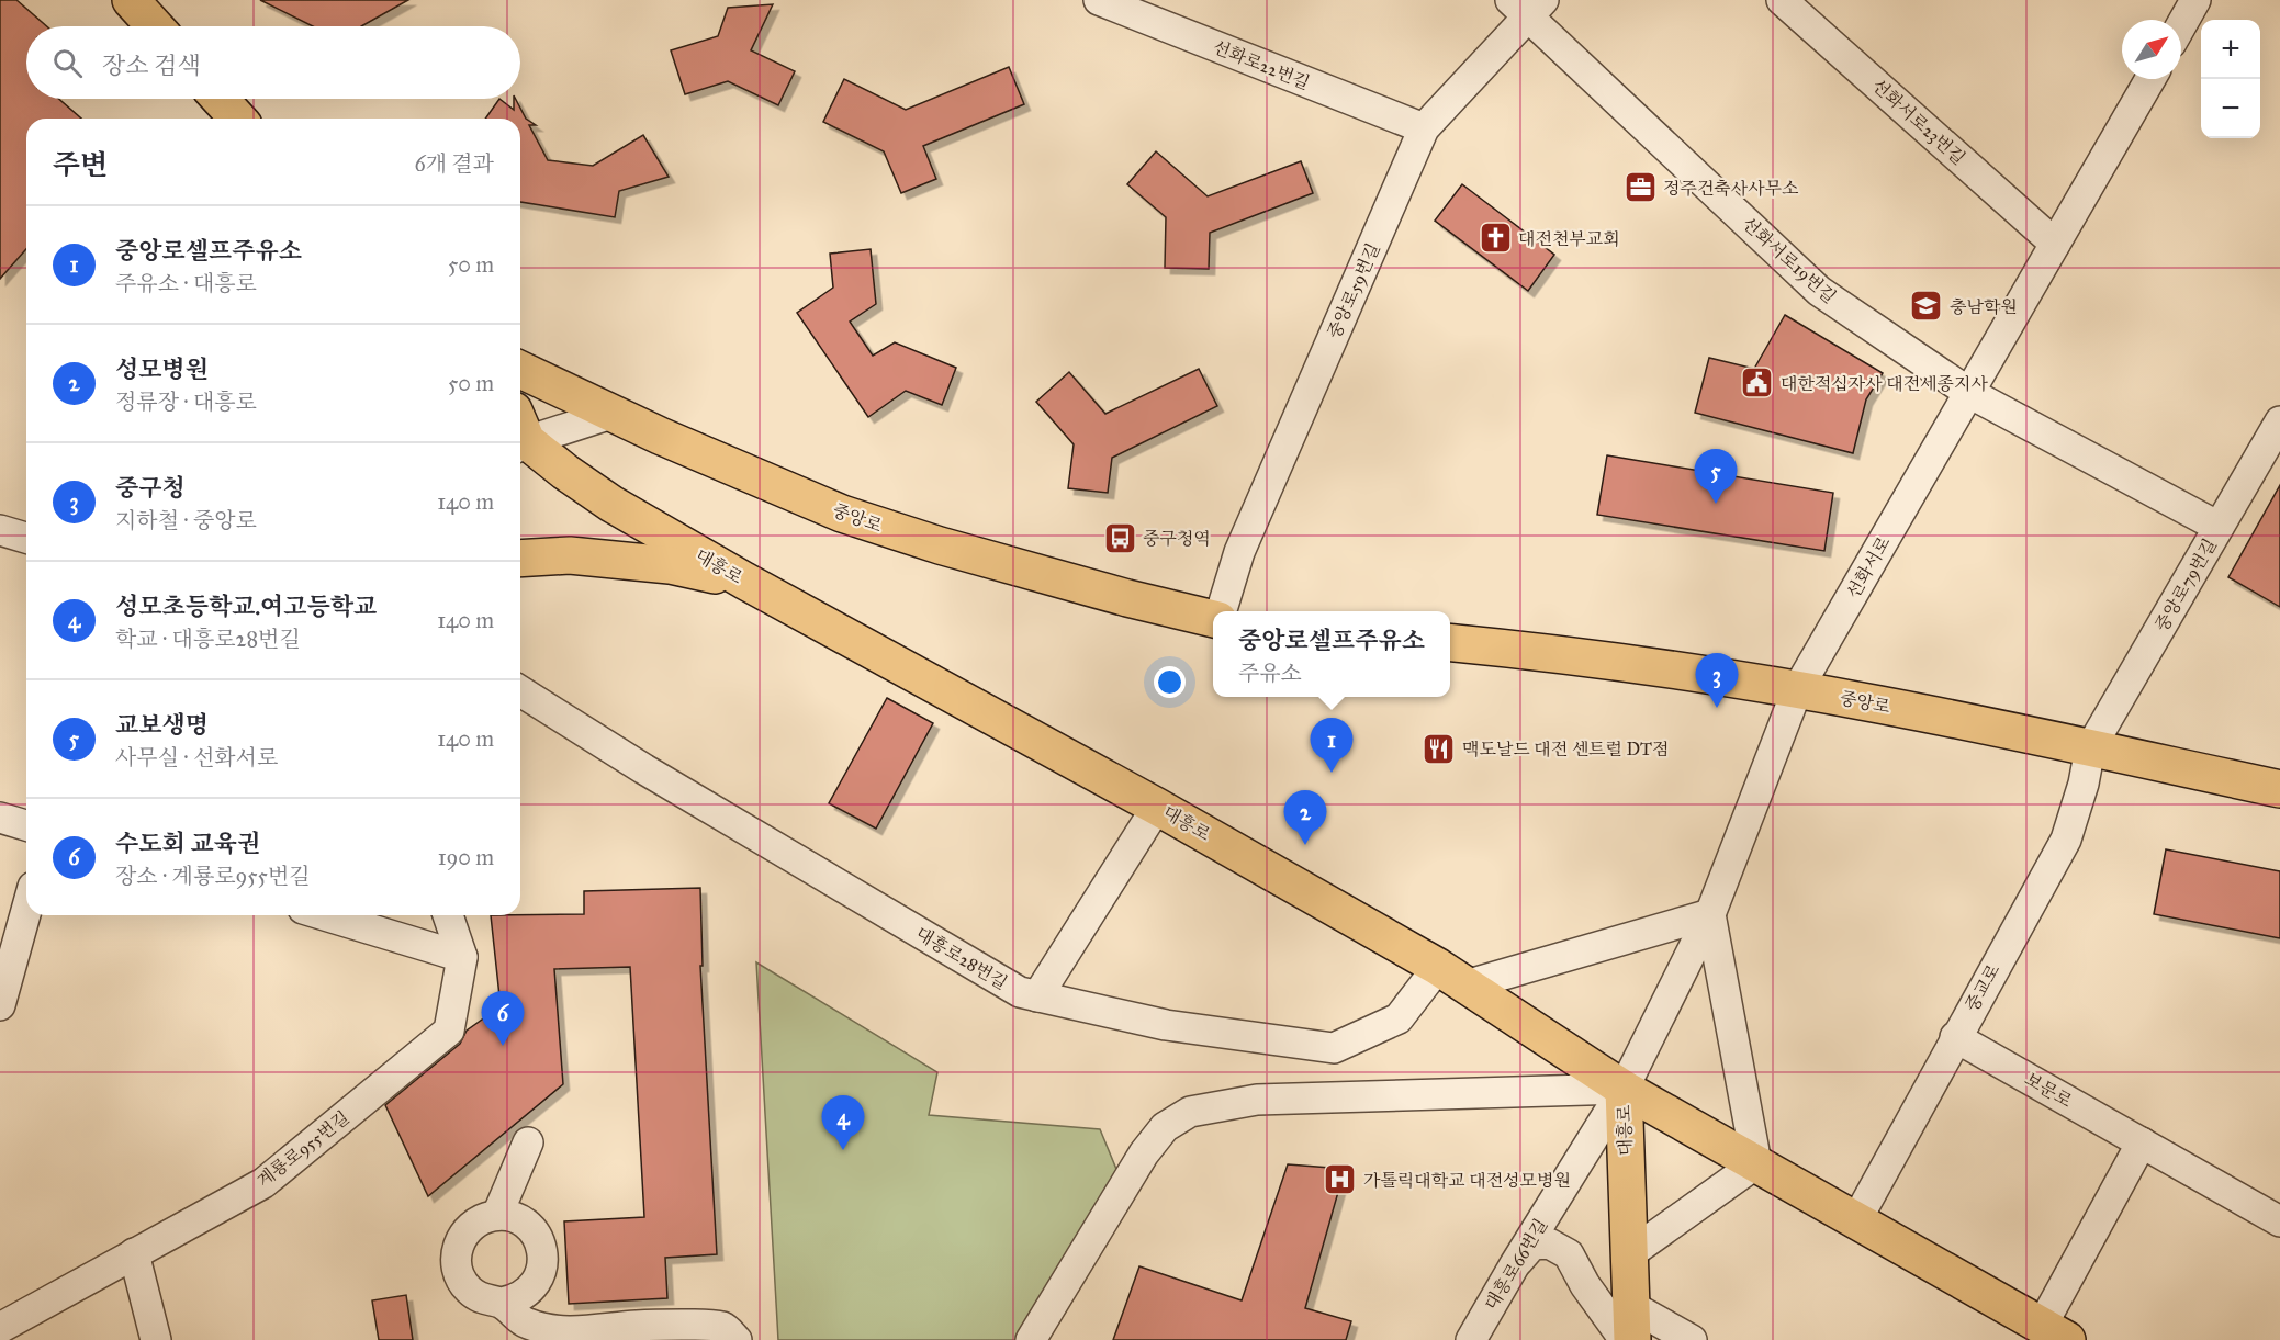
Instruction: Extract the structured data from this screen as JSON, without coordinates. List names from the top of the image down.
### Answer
{
  "streets": {
    "main road": ["중앙로", "대흥로"],
    "street": [
      "선화로22번길",
      "선화서로23번길",
      "선화서로19번길",
      "중앙로59번길",
      "선화서로",
      "중앙로79번길",
      "대흥로28번길",
      "중교로",
      "보문로",
      "계룡로955번길",
      "대흥로66번길"
    ]
  },
  "crossings": [
    ["선화로22번길", "중앙로59번길"],
    ["선화서로23번길", "선화서로"],
    ["선화서로19번길", "중앙로59번길"],
    ["선화서로19번길", "선화서로"],
    ["선화서로19번길", "중앙로79번길"],
    ["중앙로", "선화서로"],
    ["중앙로", "중앙로79번길"],
    ["중앙로", "중교로"],
    ["대흥로", "선화서로"],
    ["대흥로", "대흥로28번길"],
    ["대흥로", "대흥로66번길"],
    ["선화서로", "대흥로66번길"],
    ["중앙로79번길", "중교로"],
    ["중교로", "보문로"]
  ],
  "places": {
    "office": ["정주건축사사무소"],
    "church": ["대전천부교회"],
    "school or university": ["충남학원"],
    "public building": ["대한적십자사 대전세종지사"],
    "bus stop": ["중구청역"],
    "restaurant": ["맥도날드 대전 센트럴 DT점"],
    "hospital": ["가톨릭대학교 대전성모병원"]
  },
  "north": "top right",
  "page": {
    "map_buttons": ["+", "−"],
    "search": "장소 검색",
    "heading": ["주변", "6개 결과"],
    "list": [
      {
        "mark": "1",
        "name": "중앙로셀프주유소",
        "note": "주유소 · 대흥로",
        "value": "50 m"
      },
      {
        "mark": "2",
        "name": "성모병원",
        "note": "정류장 · 대흥로",
        "value": "50 m"
      },
      {
        "mark": "3",
        "name": "중구청",
        "note": "지하철 · 중앙로",
        "value": "140 m"
      },
      {
        "mark": "4",
        "name": "성모초등학교.여고등학교",
        "note": "학교 · 대흥로28번길",
        "value": "140 m"
      },
      {
        "mark": "5",
        "name": "교보생명",
        "note": "사무실 · 선화서로",
        "value": "140 m"
      },
      {
        "mark": "6",
        "name": "수도회 교육권",
        "note": "장소 · 계룡로955번길",
        "value": "190 m"
      }
    ],
    "pins": [
      "5",
      "3",
      "1",
      "2",
      "6",
      "4"
    ],
    "popup": ["중앙로셀프주유소", "주유소"]
  }
}
